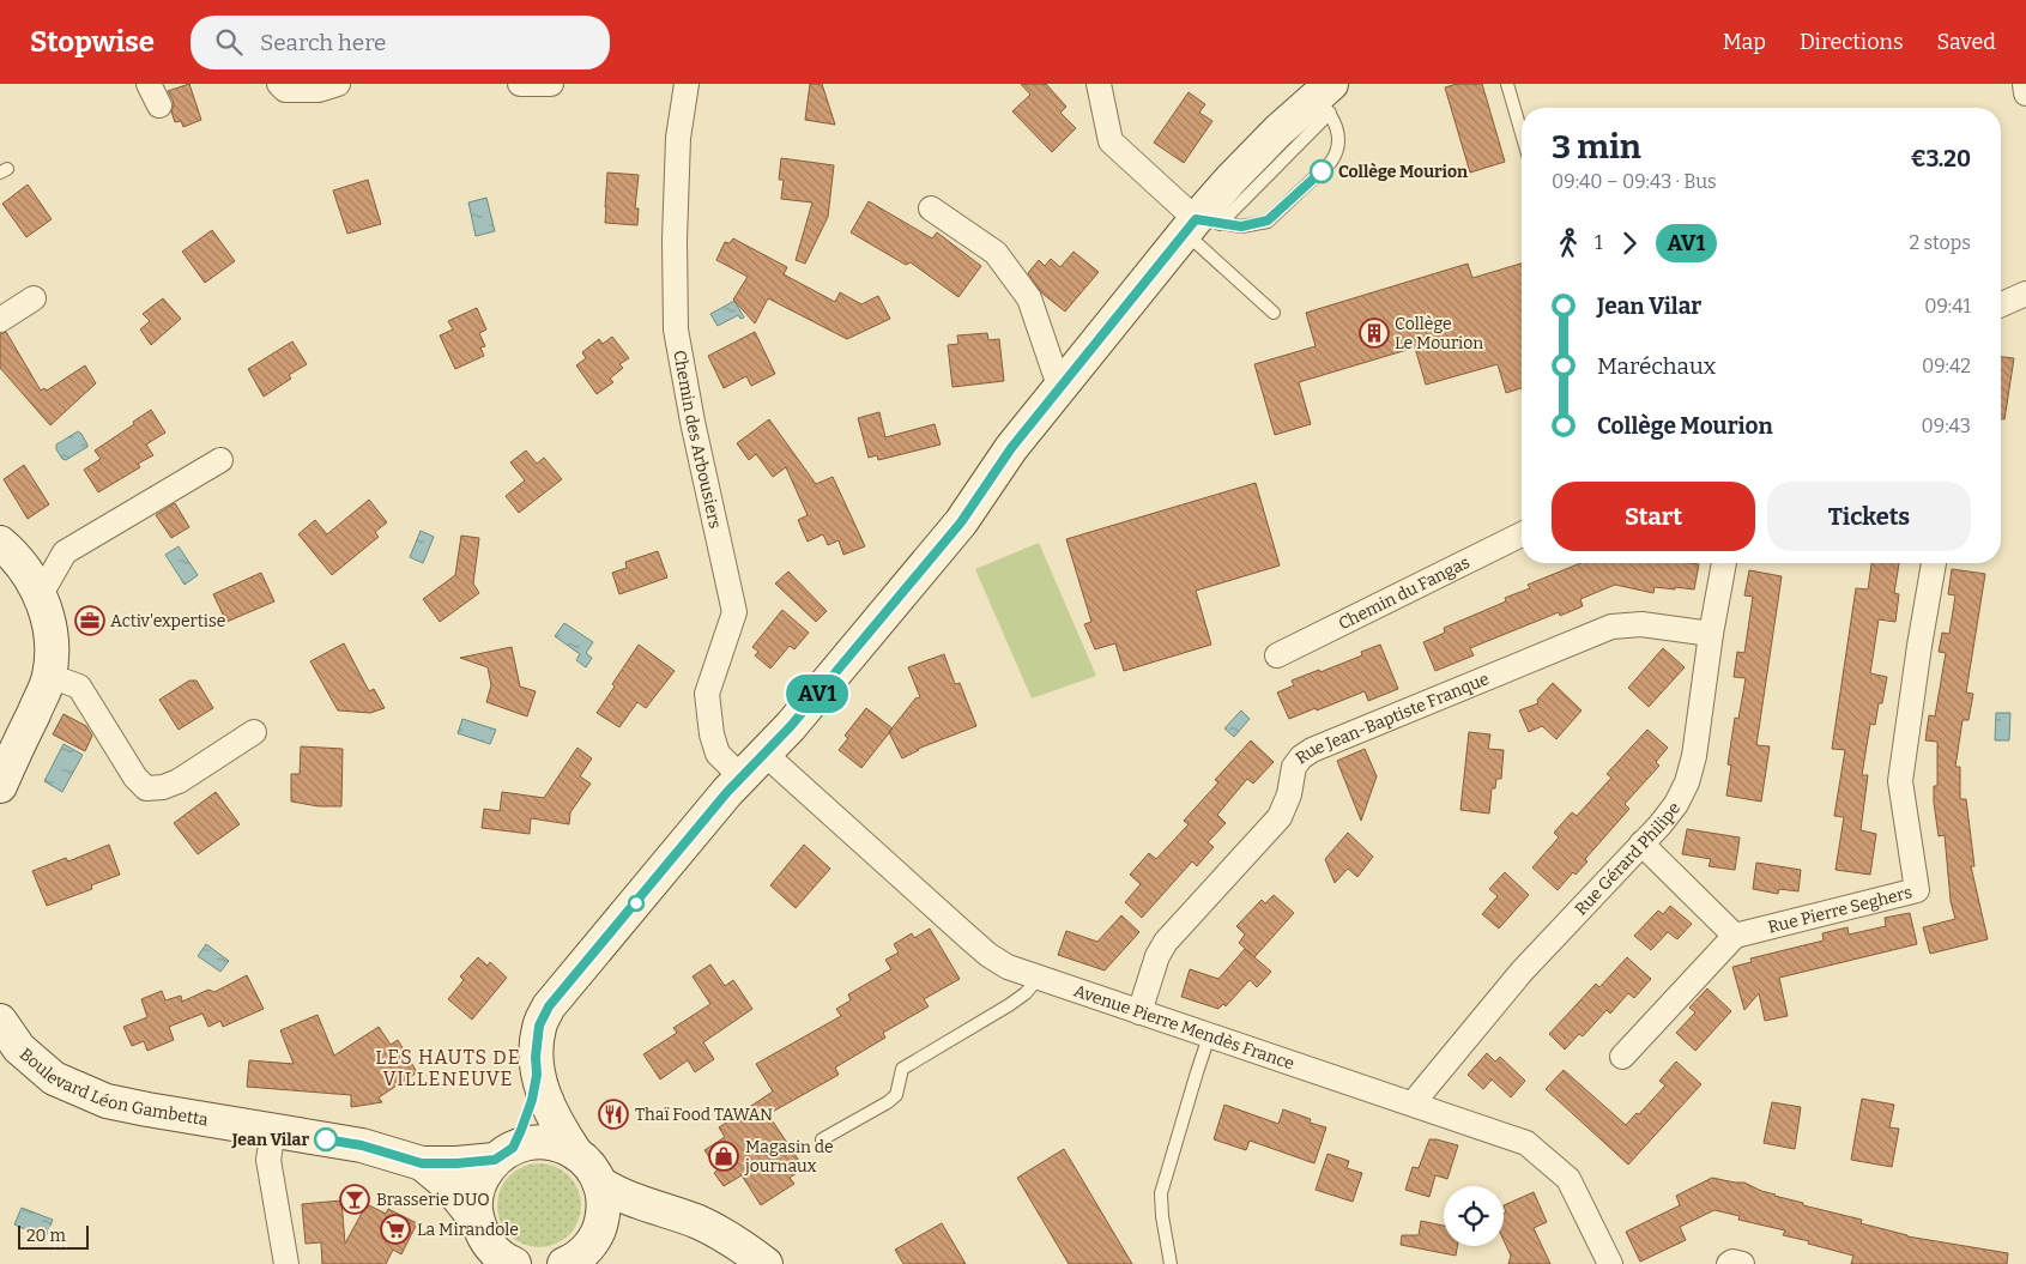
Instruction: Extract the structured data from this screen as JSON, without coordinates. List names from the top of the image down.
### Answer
{
  "streets": {
    "street": [
      "Chemin des Arbousiers",
      "Chemin du Fangas",
      "Rue Jean-Baptiste Franque",
      "Rue Gérard Philipe",
      "Rue Pierre Seghers",
      "Avenue Pierre Mendès France",
      "Boulevard Léon Gambetta"
    ]
  },
  "crossings": [
    ["Chemin des Arbousiers", "Avenue Pierre Mendès France"],
    ["Rue Jean-Baptiste Franque", "Rue Gérard Philipe"],
    ["Rue Jean-Baptiste Franque", "Avenue Pierre Mendès France"],
    ["Rue Gérard Philipe", "Avenue Pierre Mendès France"]
  ],
  "districts": ["LES HAUTS DE VILLENEUVE"],
  "places": {
    "other": ["Collège Mourion", "Jean Vilar"],
    "building": ["Collège Le Mourion"],
    "office": ["Activ'expertise"],
    "restaurant": ["Thaï Food TAWAN"],
    "shop": ["Magasin de journaux"],
    "bar": ["Brasserie DUO"],
    "supermarket": ["La Mirandole"]
  },
  "lines": ["bus line AV1"],
  "scale_bar": "20 m",
  "page": {
    "header": "Stopwise",
    "search": "Search here",
    "nav": ["Map", "Directions", "Saved"],
    "on_map": "AV1",
    "heading": ["3 min", "09:40 – 09:43 · Bus", "€3.20"],
    "legs": ["1", "AV1", "2 stops"],
    "list": [
      {
        "name": "Jean Vilar",
        "value": "09:41"
      },
      {
        "name": "Maréchaux",
        "value": "09:42"
      },
      {
        "name": "Collège Mourion",
        "value": "09:43"
      }
    ],
    "buttons": ["Start", "Tickets"],
    "scale": "20 m"
  }
}
